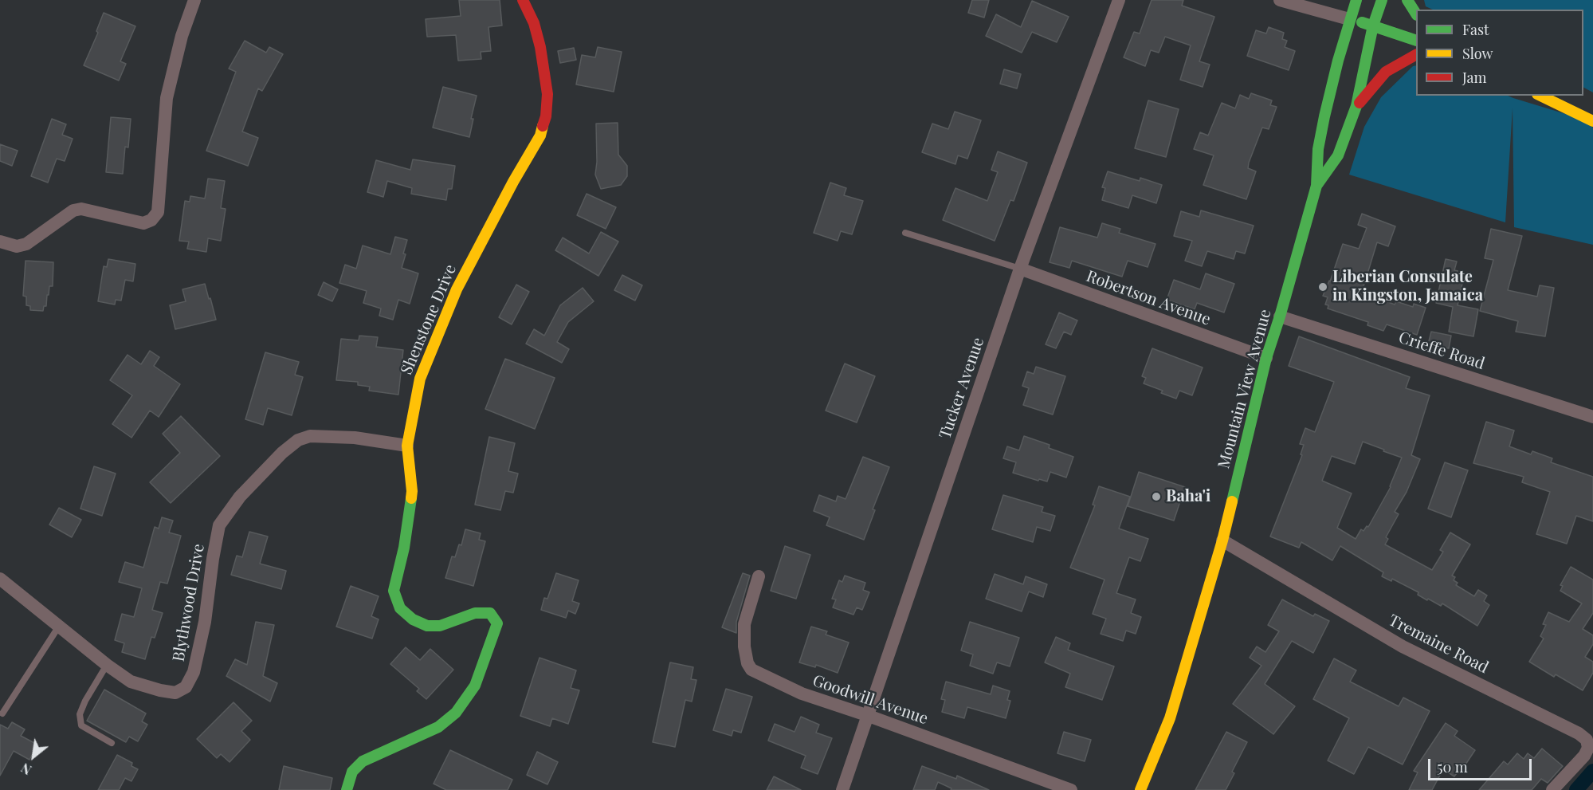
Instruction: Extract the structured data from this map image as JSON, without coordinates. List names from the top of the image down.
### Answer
{
  "streets": {
    "main road": ["Shenstone Drive", "Mountain View Avenue"],
    "street": [
      "Robertson Avenue",
      "Crieffe Road",
      "Tucker Avenue",
      "Blythwood Drive",
      "Tremaine Road",
      "Goodwill Avenue"
    ]
  },
  "crossings": [
    ["Robertson Avenue", "Tucker Avenue"],
    ["Robertson Avenue", "Mountain View Avenue"],
    ["Shenstone Drive", "Blythwood Drive"],
    ["Crieffe Road", "Mountain View Avenue"],
    ["Tucker Avenue", "Goodwill Avenue"],
    ["Mountain View Avenue", "Tremaine Road"]
  ],
  "places": ["Liberian Consulate in Kingston, Jamaica", "Baha'i"],
  "legend": ["Fast", "Slow", "Jam"],
  "scale_bar": "50 m",
  "north": "bottom left"
}
